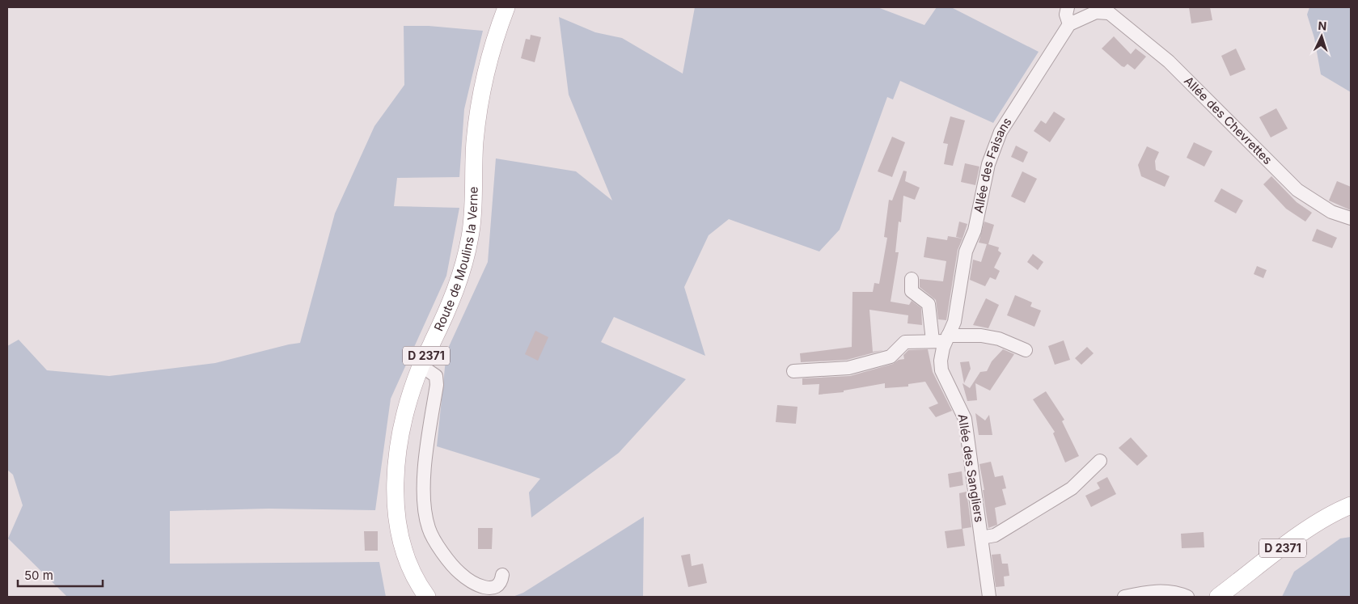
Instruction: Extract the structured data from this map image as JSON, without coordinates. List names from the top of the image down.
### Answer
{
  "streets": {
    "main road": ["Route de Moulins la Verne", "D 2371"],
    "street": ["Allée des Chevrettes", "Allée des Faisans", "Allée des Sangliers"]
  },
  "crossings": [
    ["Allée des Faisans", "Allée des Sangliers"]
  ],
  "scale_bar": "50 m",
  "north": "top"
}
